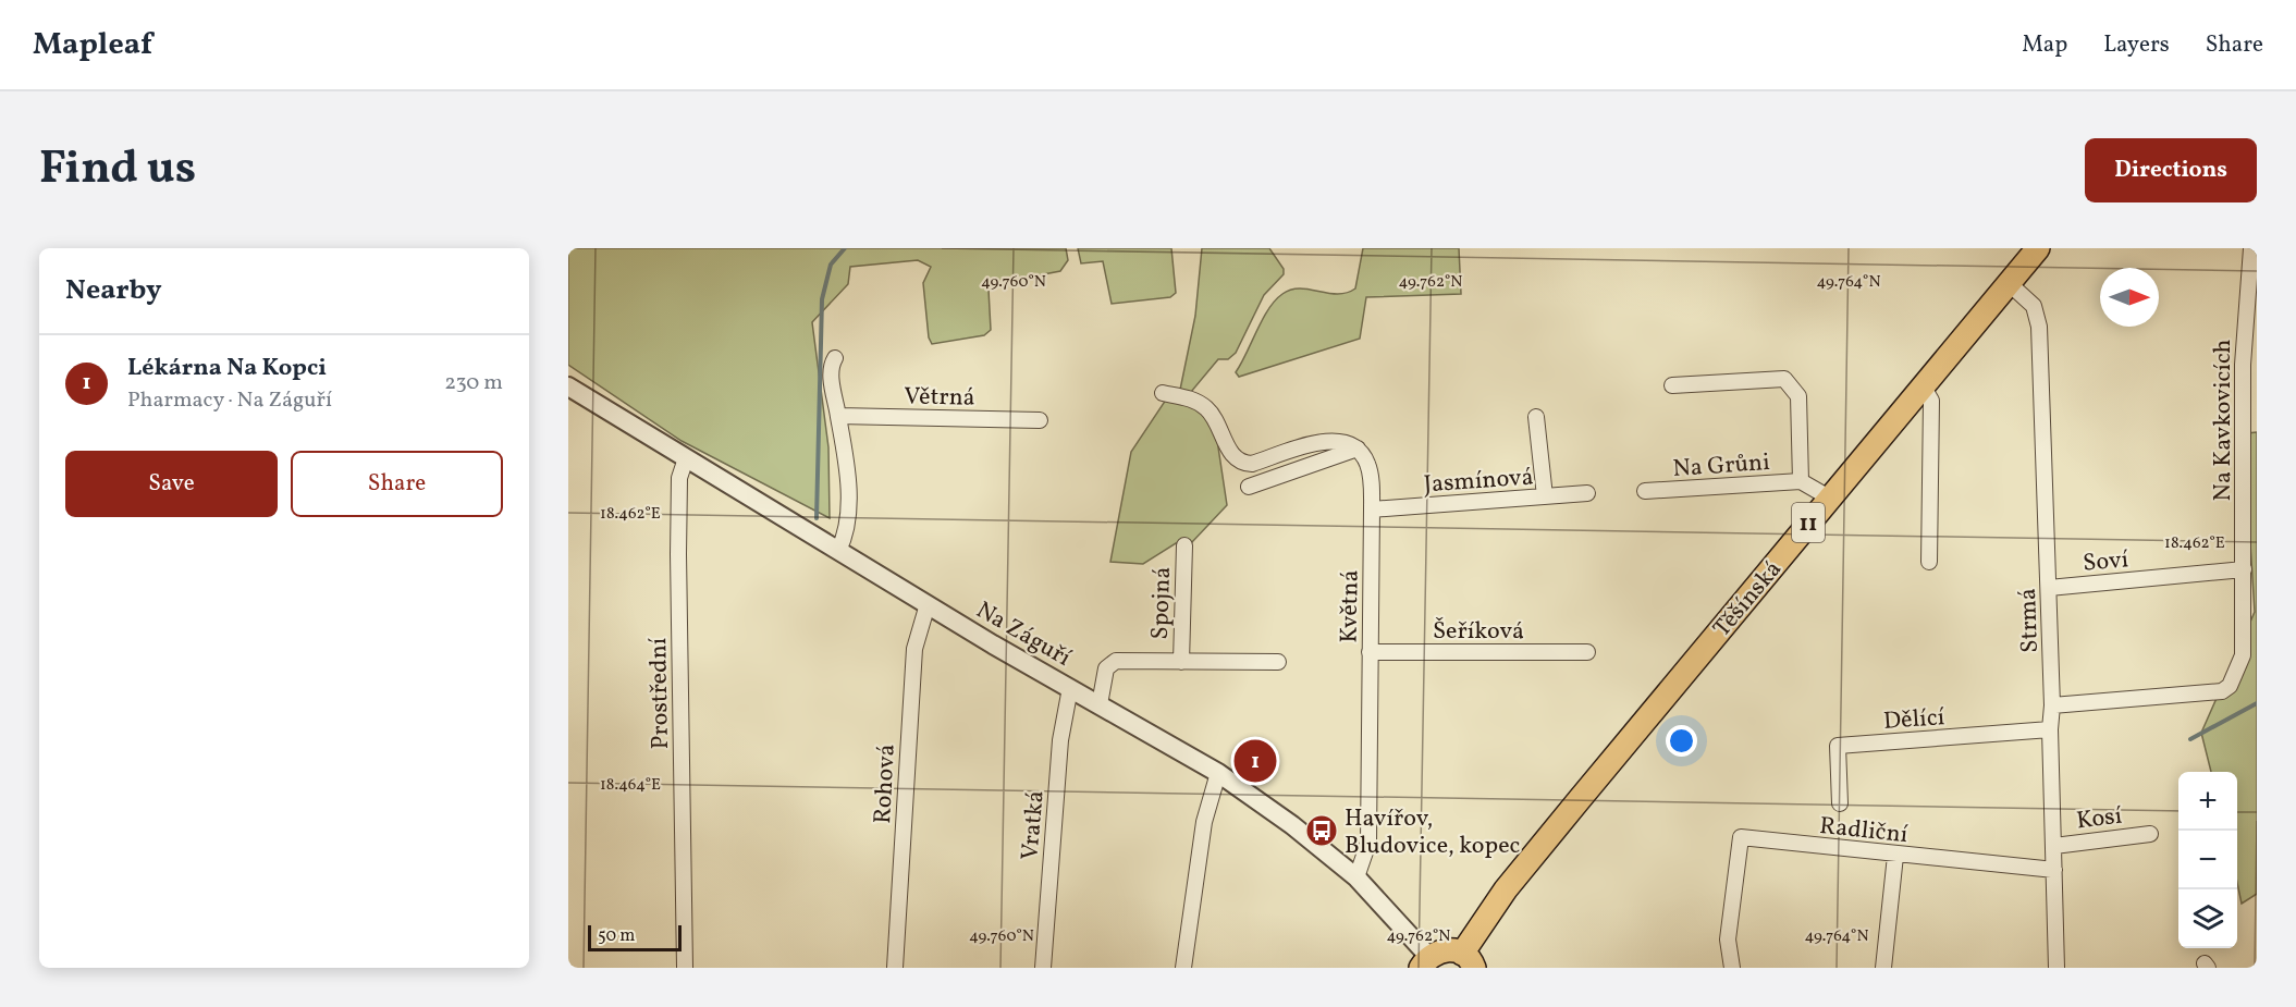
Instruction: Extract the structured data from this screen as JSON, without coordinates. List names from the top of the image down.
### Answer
{
  "streets": {
    "main road": ["11", "Těšínská"],
    "street": [
      "Větrná",
      "Na Kavkovicích",
      "Na Grůni",
      "Jasmínová",
      "Soví",
      "Spojná",
      "Květná",
      "Strmá",
      "Šeříková",
      "Na Záguří",
      "Prostřední",
      "Dělící",
      "Rohová",
      "Kosí",
      "Vratká",
      "Radliční"
    ]
  },
  "crossings": [
    ["Na Kavkovicích", "Soví"],
    ["Na Kavkovicích", "Strmá"],
    ["Na Grůni", "Těšínská"],
    ["Jasmínová", "Květná"],
    ["Soví", "Strmá"],
    ["Těšínská", "Strmá"],
    ["Těšínská", "Na Záguří"],
    ["Spojná", "Na Záguří"],
    ["Květná", "Šeříková"],
    ["Květná", "Na Záguří"],
    ["Strmá", "Dělící"],
    ["Strmá", "Kosí"],
    ["Strmá", "Radliční"],
    ["Na Záguří", "Prostřední"],
    ["Na Záguří", "Rohová"],
    ["Na Záguří", "Vratká"]
  ],
  "places": {
    "bus stop": ["Havířov, Bludovice, kopec"]
  },
  "scale_bar": "50 m",
  "north": "right",
  "page": {
    "header": "Mapleaf",
    "nav": ["Map", "Layers", "Share"],
    "title": "Find us",
    "buttons": [
      "Directions",
      ["Save", "Share"]
    ],
    "heading": "Nearby",
    "list": [
      {
        "mark": "1",
        "name": "Lékárna Na Kopci",
        "note": "Pharmacy · Na Záguří",
        "value": "230 m"
      }
    ],
    "pins": "1",
    "map_buttons": ["+", "−"],
    "scale": "50 m"
  },
  "coordinates": [
    "49.760°N",
    "49.762°N",
    "49.764°N",
    "18.462°E",
    "18.464°E"
  ]
}
